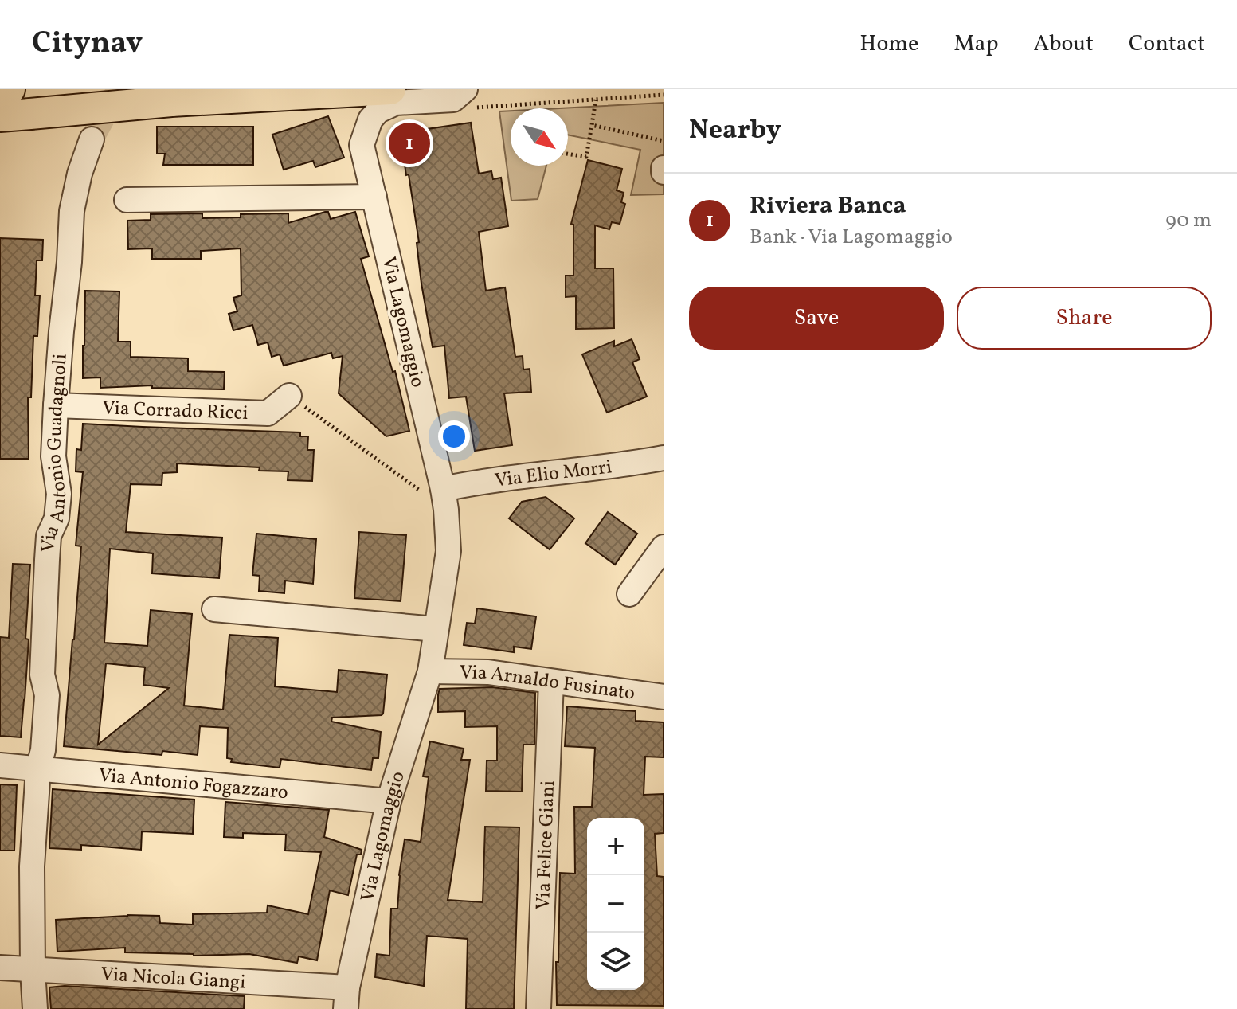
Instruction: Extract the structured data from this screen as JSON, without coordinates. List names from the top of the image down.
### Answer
{
  "streets": {
    "street": [
      "Via Lagomaggio",
      "Via Corrado Ricci",
      "Via Antonio Guadagnoli",
      "Via Elio Morri",
      "Via Arnaldo Fusinato",
      "Via Antonio Fogazzaro",
      "Via Felice Giani",
      "Via Nicola Giangi"
    ]
  },
  "crossings": [
    ["Via Lagomaggio", "Via Elio Morri"],
    ["Via Lagomaggio", "Via Arnaldo Fusinato"],
    ["Via Lagomaggio", "Via Antonio Fogazzaro"],
    ["Via Lagomaggio", "Via Nicola Giangi"],
    ["Via Corrado Ricci", "Via Antonio Guadagnoli"],
    ["Via Antonio Guadagnoli", "Via Antonio Fogazzaro"],
    ["Via Antonio Guadagnoli", "Via Nicola Giangi"],
    ["Via Arnaldo Fusinato", "Via Felice Giani"]
  ],
  "north": "bottom right",
  "page": {
    "header": "Citynav",
    "nav": [
      "Home",
      "Map",
      "About",
      "Contact"
    ],
    "heading": "Nearby",
    "pins": "1",
    "list": [
      {
        "mark": "1",
        "name": "Riviera Banca",
        "note": "Bank · Via Lagomaggio",
        "value": "90 m"
      }
    ],
    "buttons": ["Save", "Share"],
    "map_buttons": ["+", "−"]
  }
}
